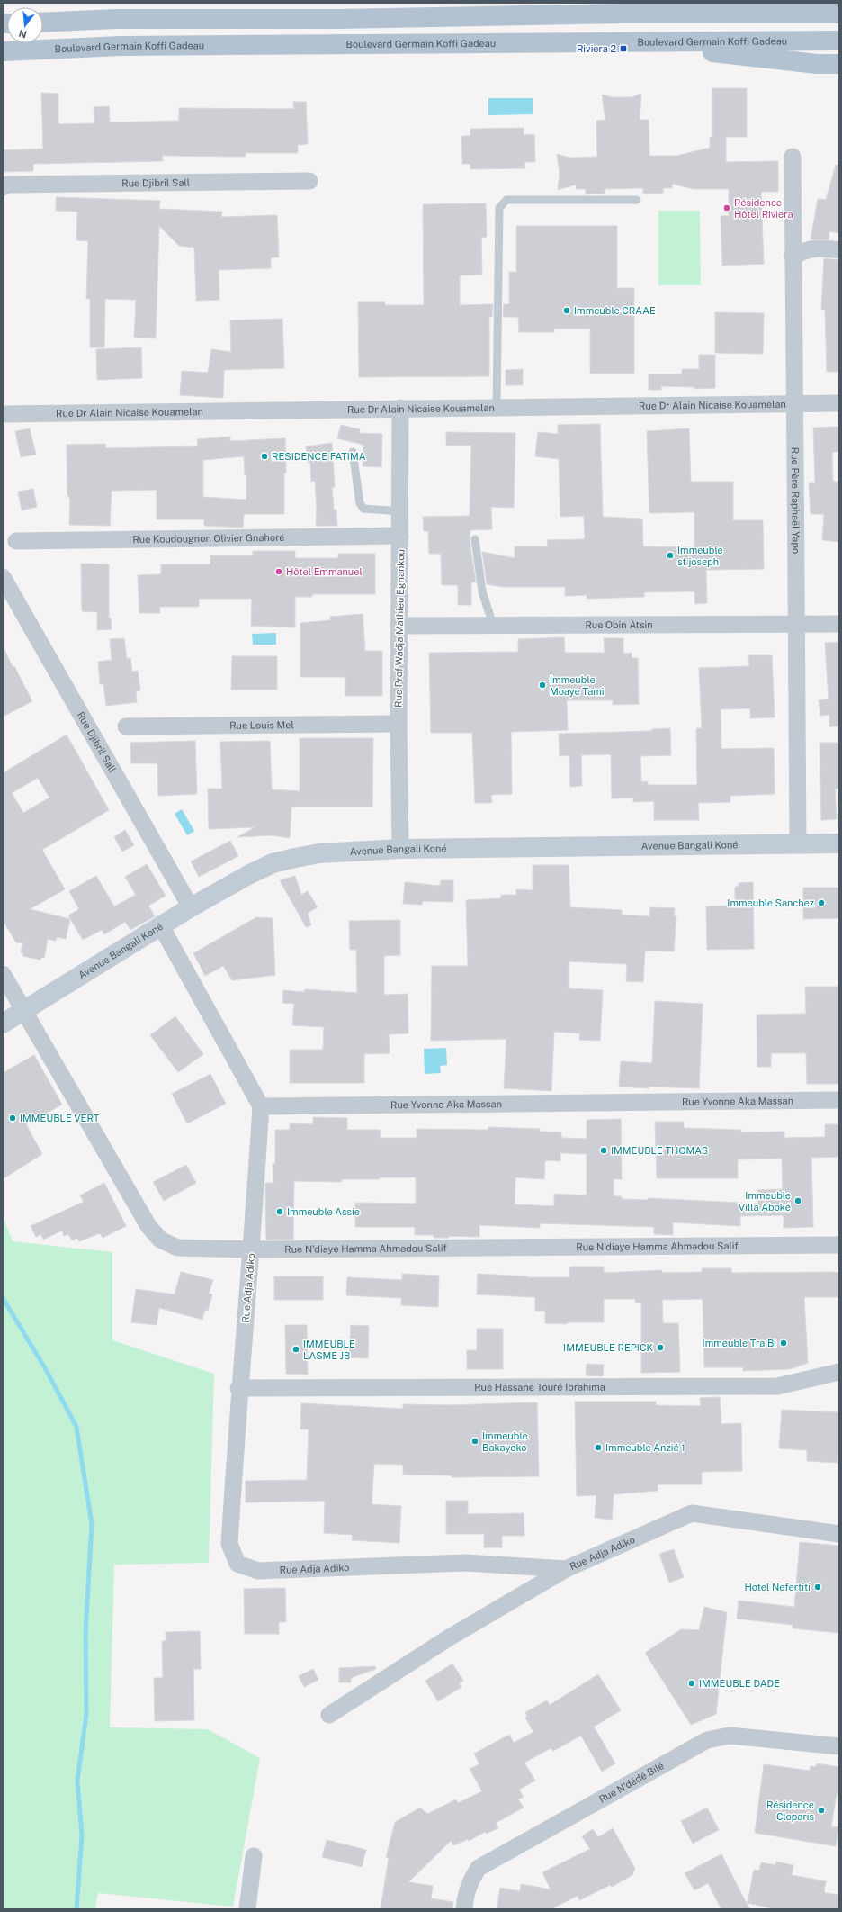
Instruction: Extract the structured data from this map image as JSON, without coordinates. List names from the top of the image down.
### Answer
{
  "streets": {
    "main road": ["Boulevard Germain Koffi Gadeau"],
    "street": [
      "Rue Djibril Sall",
      "Rue Dr Alain Nicaise Kouamelan",
      "Rue Père Raphaël Yapo",
      "Rue Koudougnon Olivier Gnahoré",
      "Rue Obin Atsin",
      "Rue Prof Wadja Mathieu Egnankou",
      "Rue Louis Mel",
      "Avenue Bangali Koné",
      "Rue Yvonne Aka Massan",
      "Rue N'diaye Hamma Ahmadou Salif",
      "Rue Adja Adiko",
      "Rue Hassane Touré Ibrahima",
      "Rue N'dédé Bilé"
    ]
  },
  "crossings": [
    ["Rue Djibril Sall", "Avenue Bangali Koné"],
    ["Rue Dr Alain Nicaise Kouamelan", "Rue Père Raphaël Yapo"],
    ["Rue Dr Alain Nicaise Kouamelan", "Rue Prof Wadja Mathieu Egnankou"],
    ["Rue Père Raphaël Yapo", "Rue Obin Atsin"],
    ["Rue Père Raphaël Yapo", "Avenue Bangali Koné"],
    ["Rue Koudougnon Olivier Gnahoré", "Rue Prof Wadja Mathieu Egnankou"],
    ["Rue Obin Atsin", "Rue Prof Wadja Mathieu Egnankou"],
    ["Rue Prof Wadja Mathieu Egnankou", "Rue Louis Mel"],
    ["Rue Prof Wadja Mathieu Egnankou", "Avenue Bangali Koné"],
    ["Avenue Bangali Koné", "Rue N'diaye Hamma Ahmadou Salif"],
    ["Rue Yvonne Aka Massan", "Rue Adja Adiko"],
    ["Rue N'diaye Hamma Ahmadou Salif", "Rue Adja Adiko"],
    ["Rue Adja Adiko", "Rue Hassane Touré Ibrahima"]
  ],
  "places": {
    "transit": ["Riviera 2"],
    "other": [
      "Résidence Hôtel Riviera",
      "Immeuble CRAAE",
      "RESIDENCE FATIMA",
      "Immeuble st joseph",
      "Hôtel Emmanuel",
      "Immeuble Moaye Tami",
      "Immeuble Sanchez",
      "IMMEUBLE VERT",
      "IMMEUBLE THOMAS",
      "Immeuble Villa Aboké",
      "Immeuble Assie",
      "Immeuble Tra Bi",
      "IMMEUBLE REPICK",
      "IMMEUBLE LASME JB",
      "Immeuble Bakayoko",
      "Immeuble Anzié 1",
      "Hotel Nefertiti",
      "IMMEUBLE DADE",
      "Résidence Cloparis"
    ]
  },
  "north": "bottom"
}
